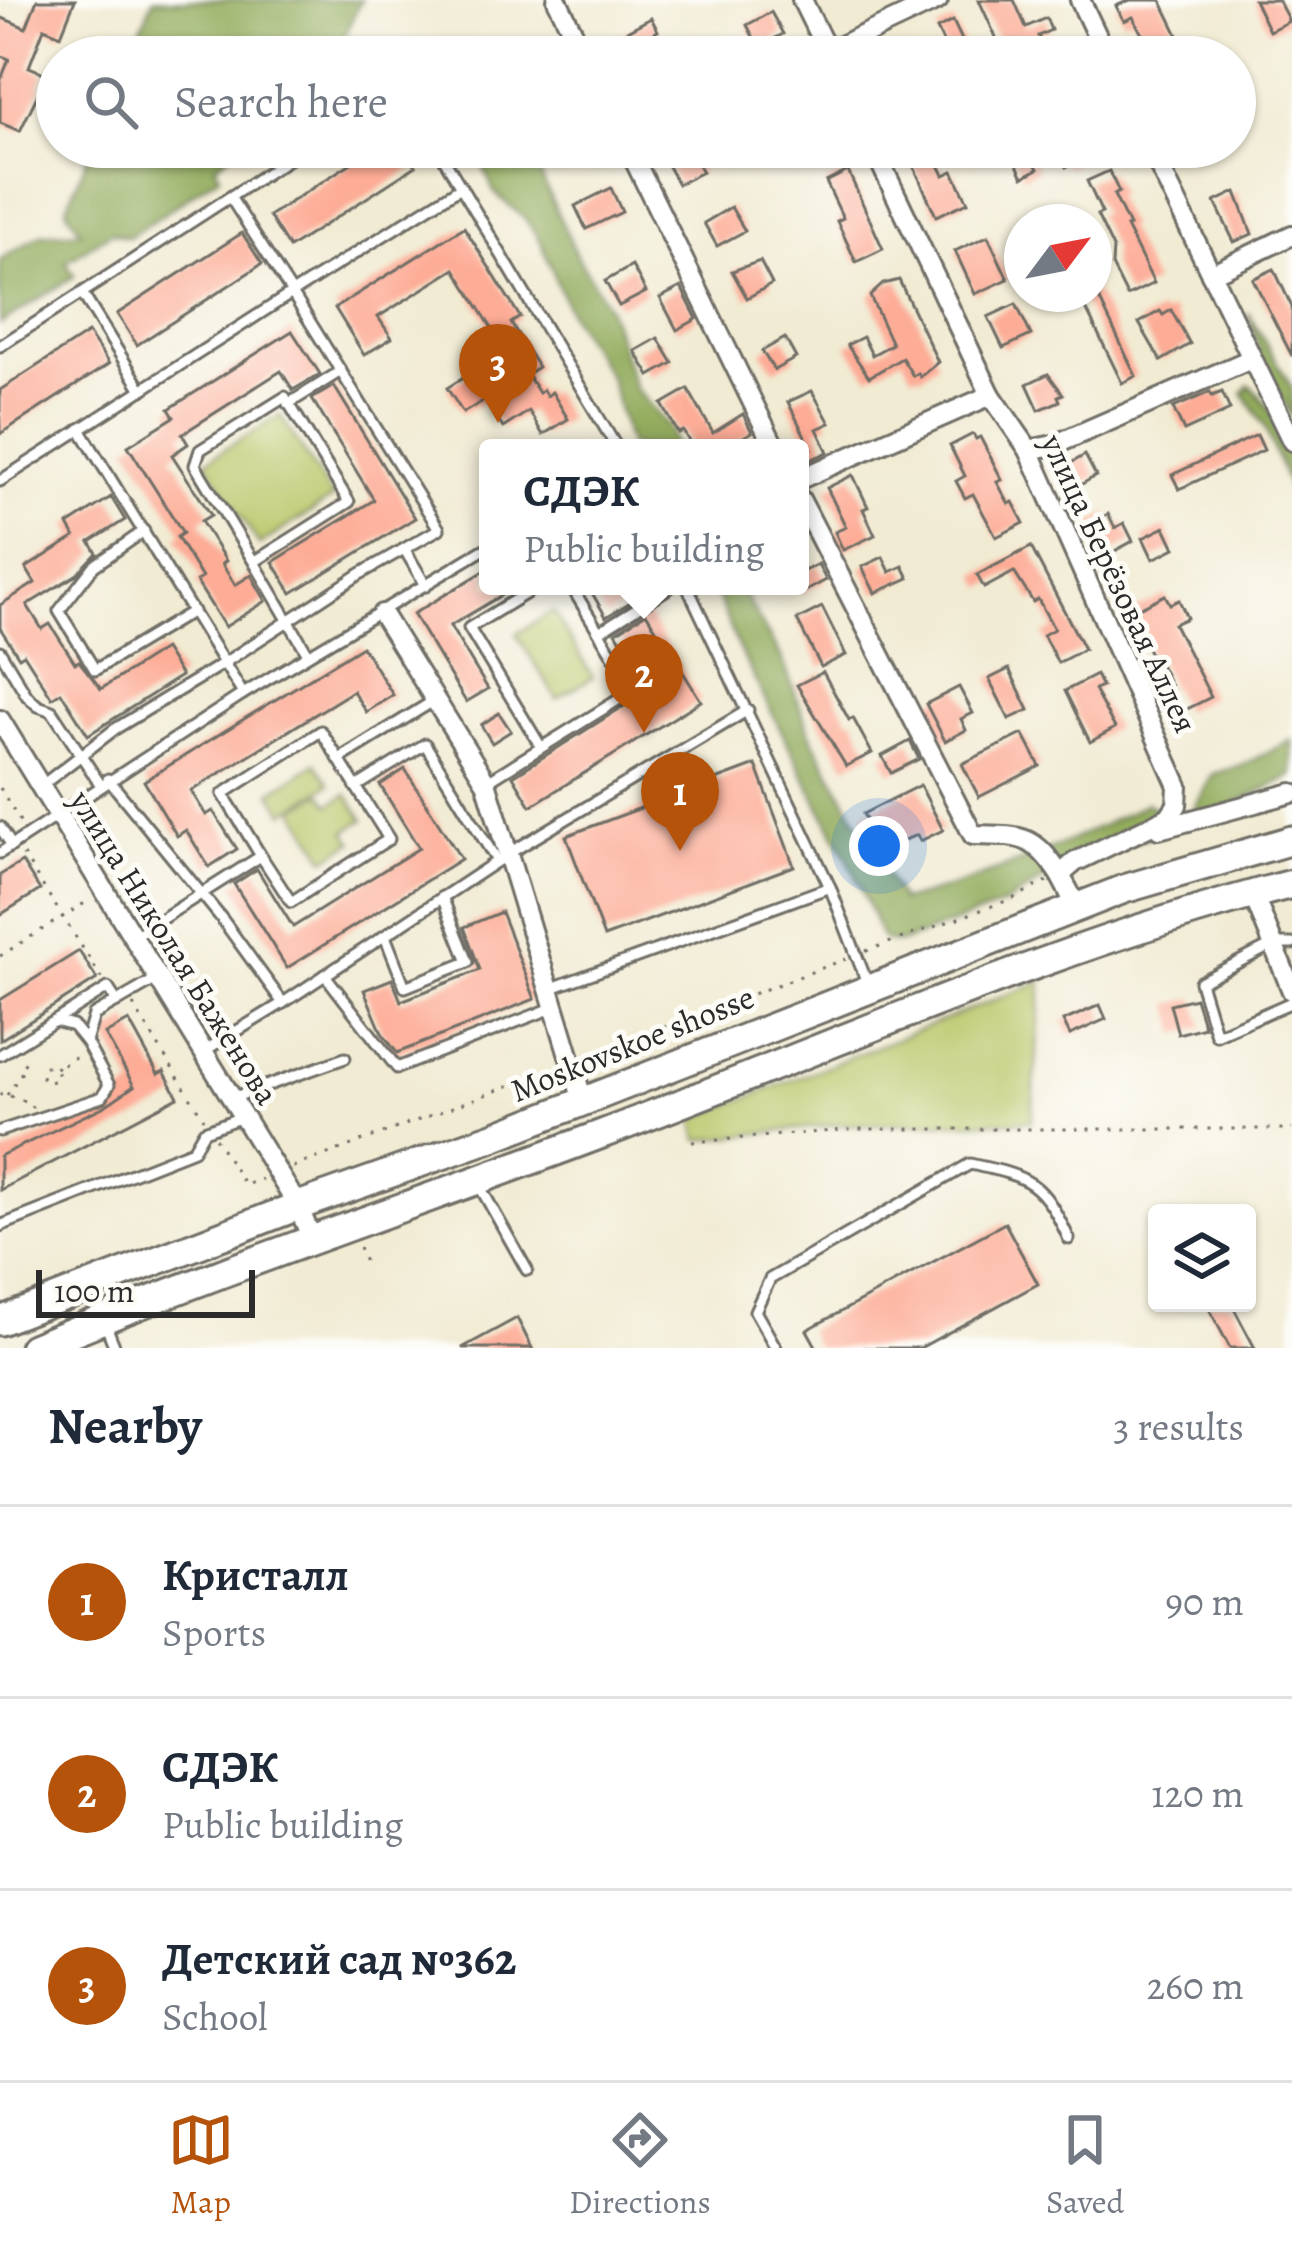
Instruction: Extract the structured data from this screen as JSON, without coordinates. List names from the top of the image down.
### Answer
{
  "streets": {
    "main road": ["Moskovskoe shosse"],
    "street": ["улица Берёзовая Аллея", "улица Николая Баженова"]
  },
  "crossings": [
    ["улица Николая Баженова", "Moskovskoe shosse"]
  ],
  "scale_bar": "100 m",
  "north": "top right",
  "page": {
    "search": "Search here",
    "pins": ["3", "2", "1"],
    "popup": ["СДЭК", "Public building"],
    "scale": "100 m",
    "heading": ["Nearby", "3 results"],
    "list": [
      {
        "mark": "1",
        "name": "Кристалл",
        "note": "Sports",
        "value": "90 m"
      },
      {
        "mark": "2",
        "name": "СДЭК",
        "note": "Public building",
        "value": "120 m"
      },
      {
        "mark": "3",
        "name": "Детский сад №362",
        "note": "School",
        "value": "260 m"
      }
    ],
    "nav": ["Map", "Directions", "Saved"]
  }
}
